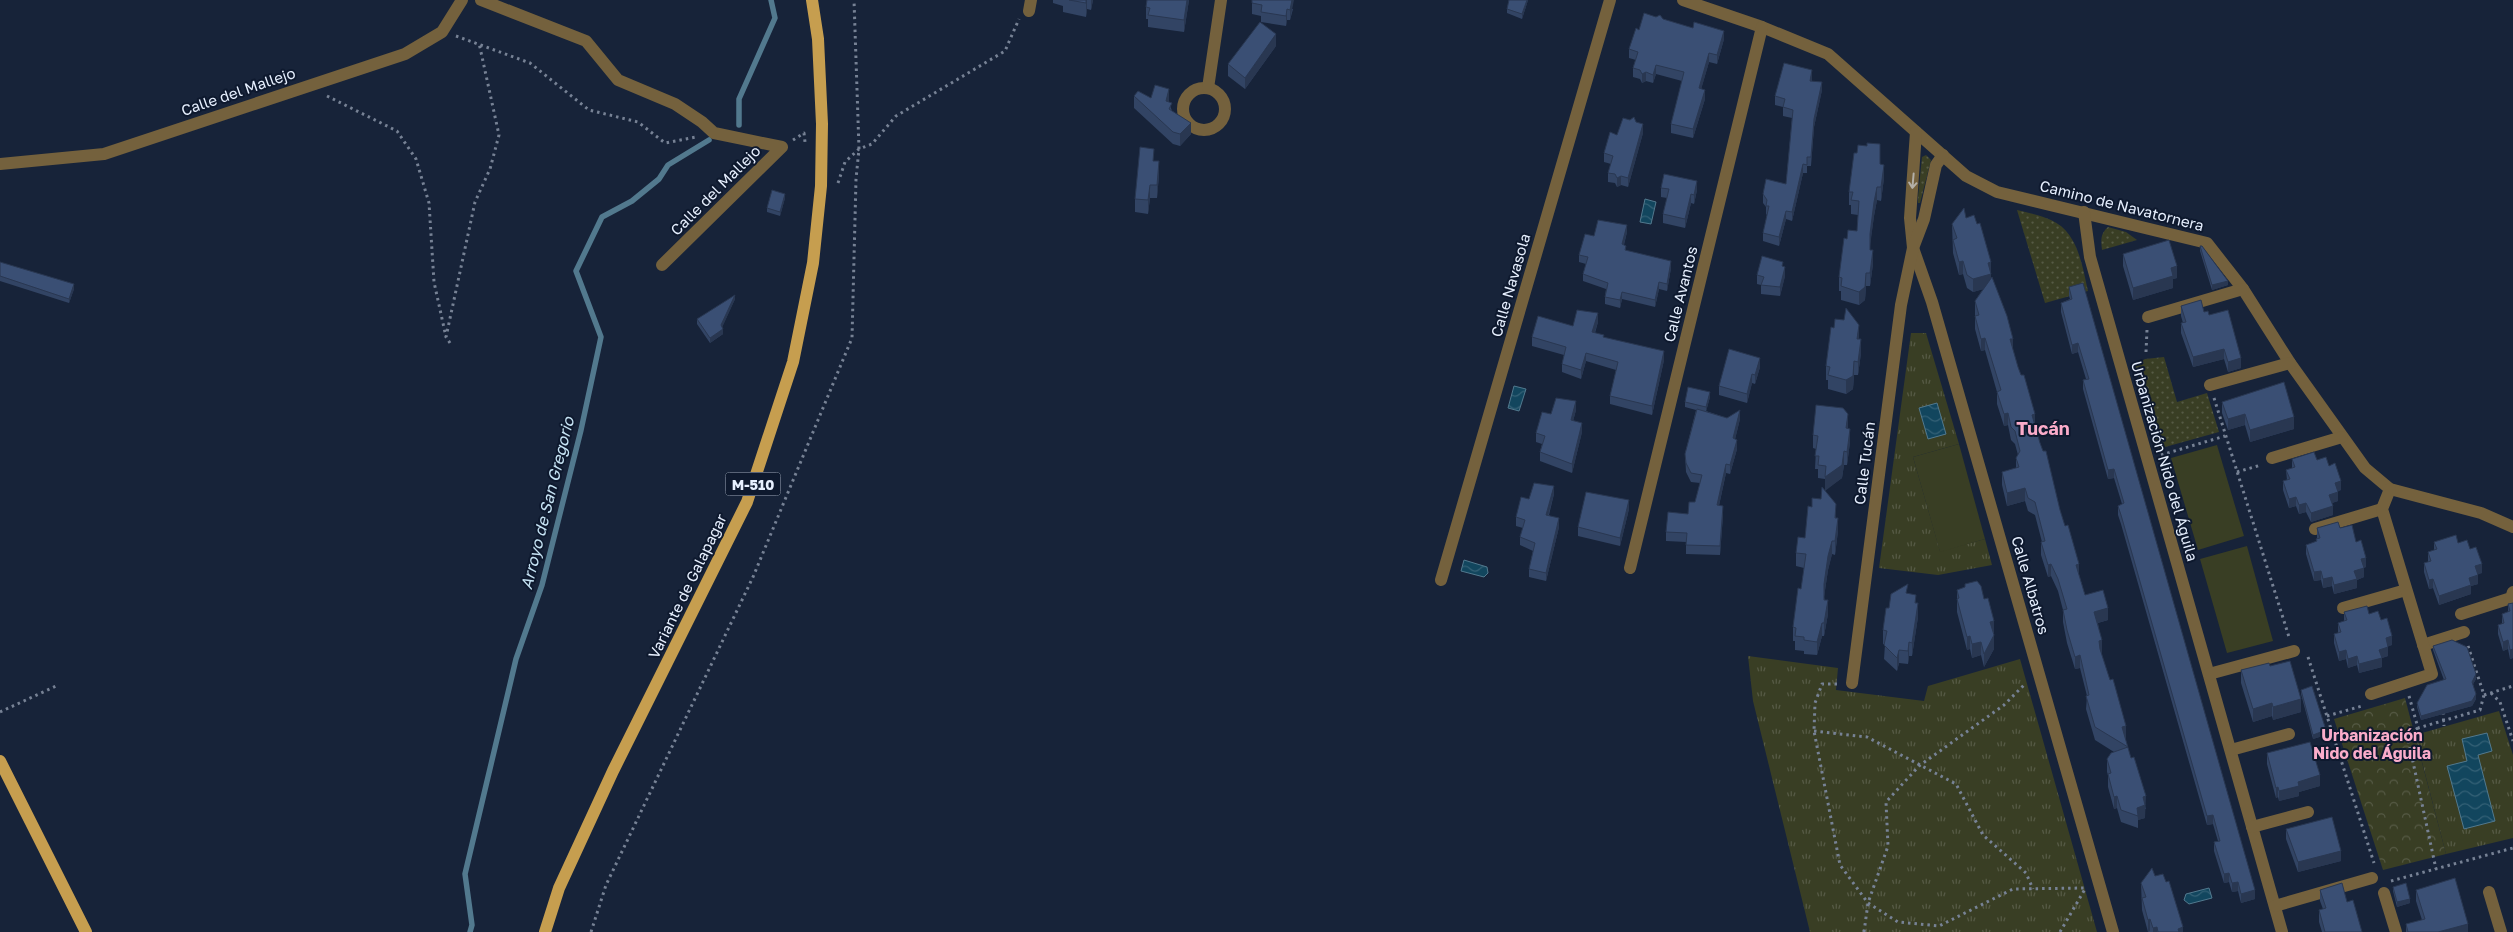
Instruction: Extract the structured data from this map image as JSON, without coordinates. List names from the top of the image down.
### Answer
{
  "streets": {
    "main road": ["M-510", "Variante de Galapagar"],
    "street": [
      "Calle del Mallejo",
      "Camino de Navatornera",
      "Calle Navasola",
      "Calle Avantos",
      "Urbanización Nido del Águila",
      "Calle Tucán",
      "Calle Albatros"
    ]
  },
  "crossings": [
    ["Camino de Navatornera", "Calle Avantos"],
    ["Camino de Navatornera", "Urbanización Nido del Águila"],
    ["Camino de Navatornera", "Calle Tucán"],
    ["Calle Tucán", "Calle Albatros"]
  ],
  "districts": ["Tucán", "Urbanización Nido del Águila"],
  "water": ["Arroyo de San Gregorio"]
}
